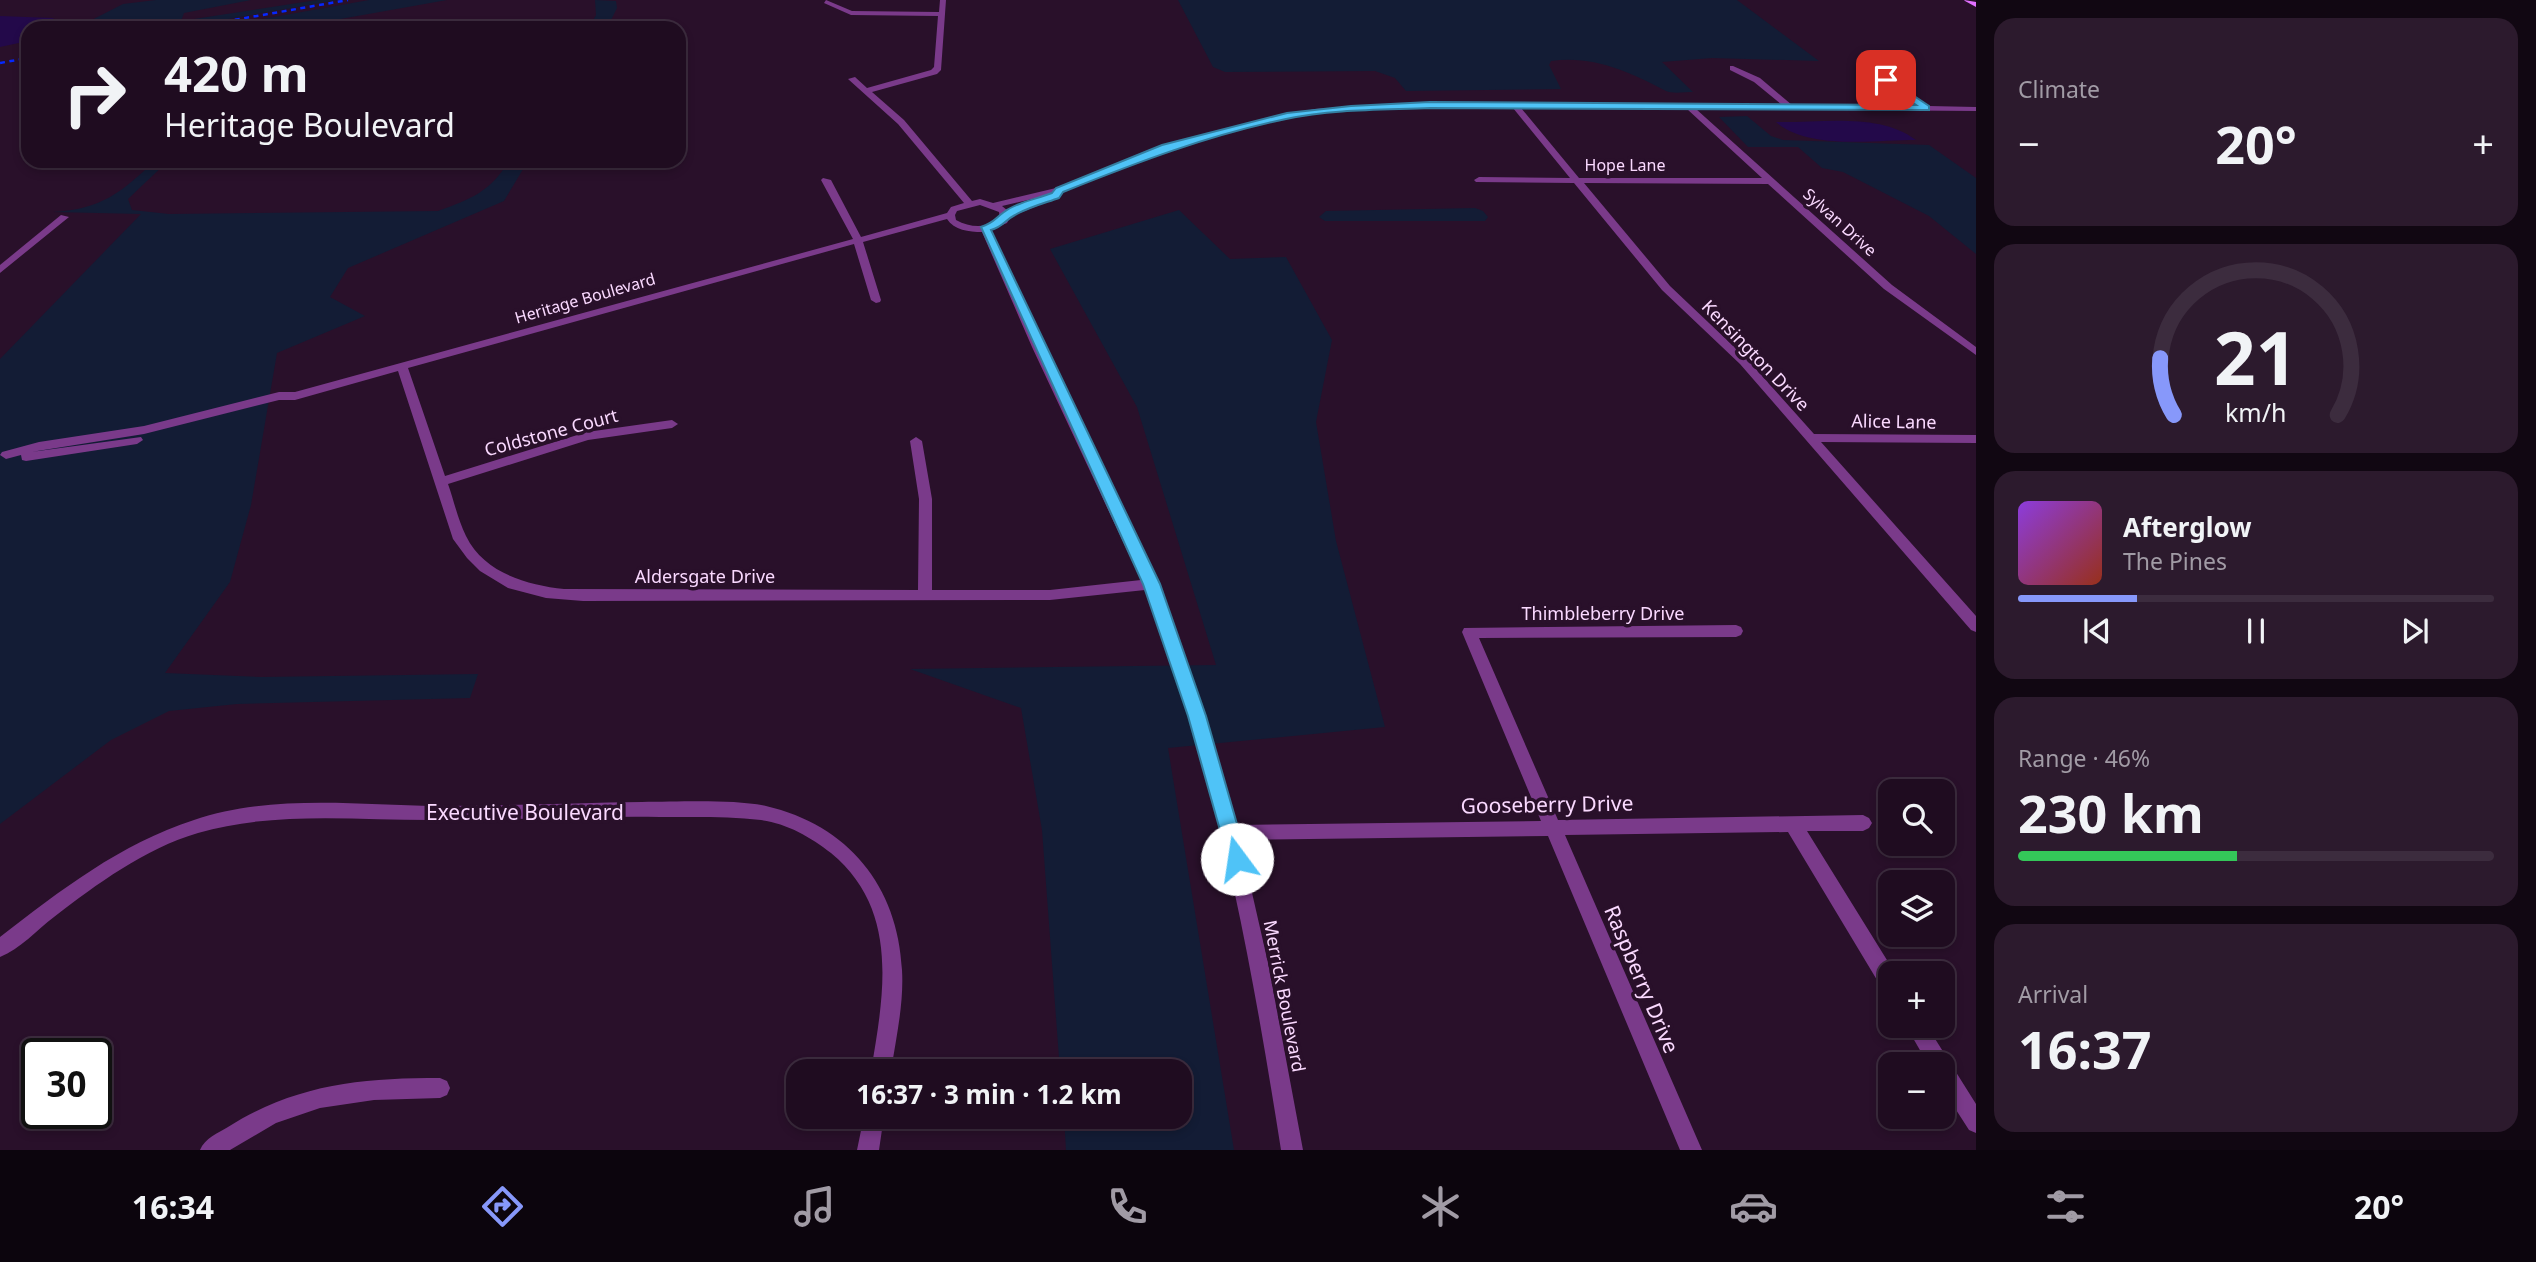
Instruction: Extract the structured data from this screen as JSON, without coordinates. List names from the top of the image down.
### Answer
{
  "streets": {
    "street": [
      "Hope Lane",
      "Sylvan Drive",
      "Heritage Boulevard",
      "Kensington Drive",
      "Alice Lane",
      "Coldstone Court",
      "Aldersgate Drive",
      "Thimbleberry Drive",
      "Gooseberry Drive",
      "Executive Boulevard",
      "Raspberry Drive",
      "Merrick Boulevard"
    ]
  },
  "crossings": [
    ["Hope Lane", "Sylvan Drive"],
    ["Hope Lane", "Kensington Drive"],
    ["Heritage Boulevard", "Aldersgate Drive"],
    ["Heritage Boulevard", "Merrick Boulevard"],
    ["Kensington Drive", "Alice Lane"],
    ["Coldstone Court", "Aldersgate Drive"],
    ["Aldersgate Drive", "Merrick Boulevard"],
    ["Thimbleberry Drive", "Raspberry Drive"],
    ["Gooseberry Drive", "Raspberry Drive"],
    ["Gooseberry Drive", "Merrick Boulevard"]
  ],
  "page": {
    "tile": [
      "Climate",
      ["Range · 46%", "230 km"],
      ["Arrival", "16:37"]
    ],
    "turn": ["420 m", "Heritage Boulevard"],
    "heat": ["−", "20°", "+"],
    "song": ["Afterglow", "The Pines"],
    "map_buttons": ["+", "−"],
    "limit": "30",
    "trip": "16:37 · 3 min · 1.2 km",
    "tabs": ["16:34", "20°"],
    "gauge": ["21", "km/h"]
  }
}
